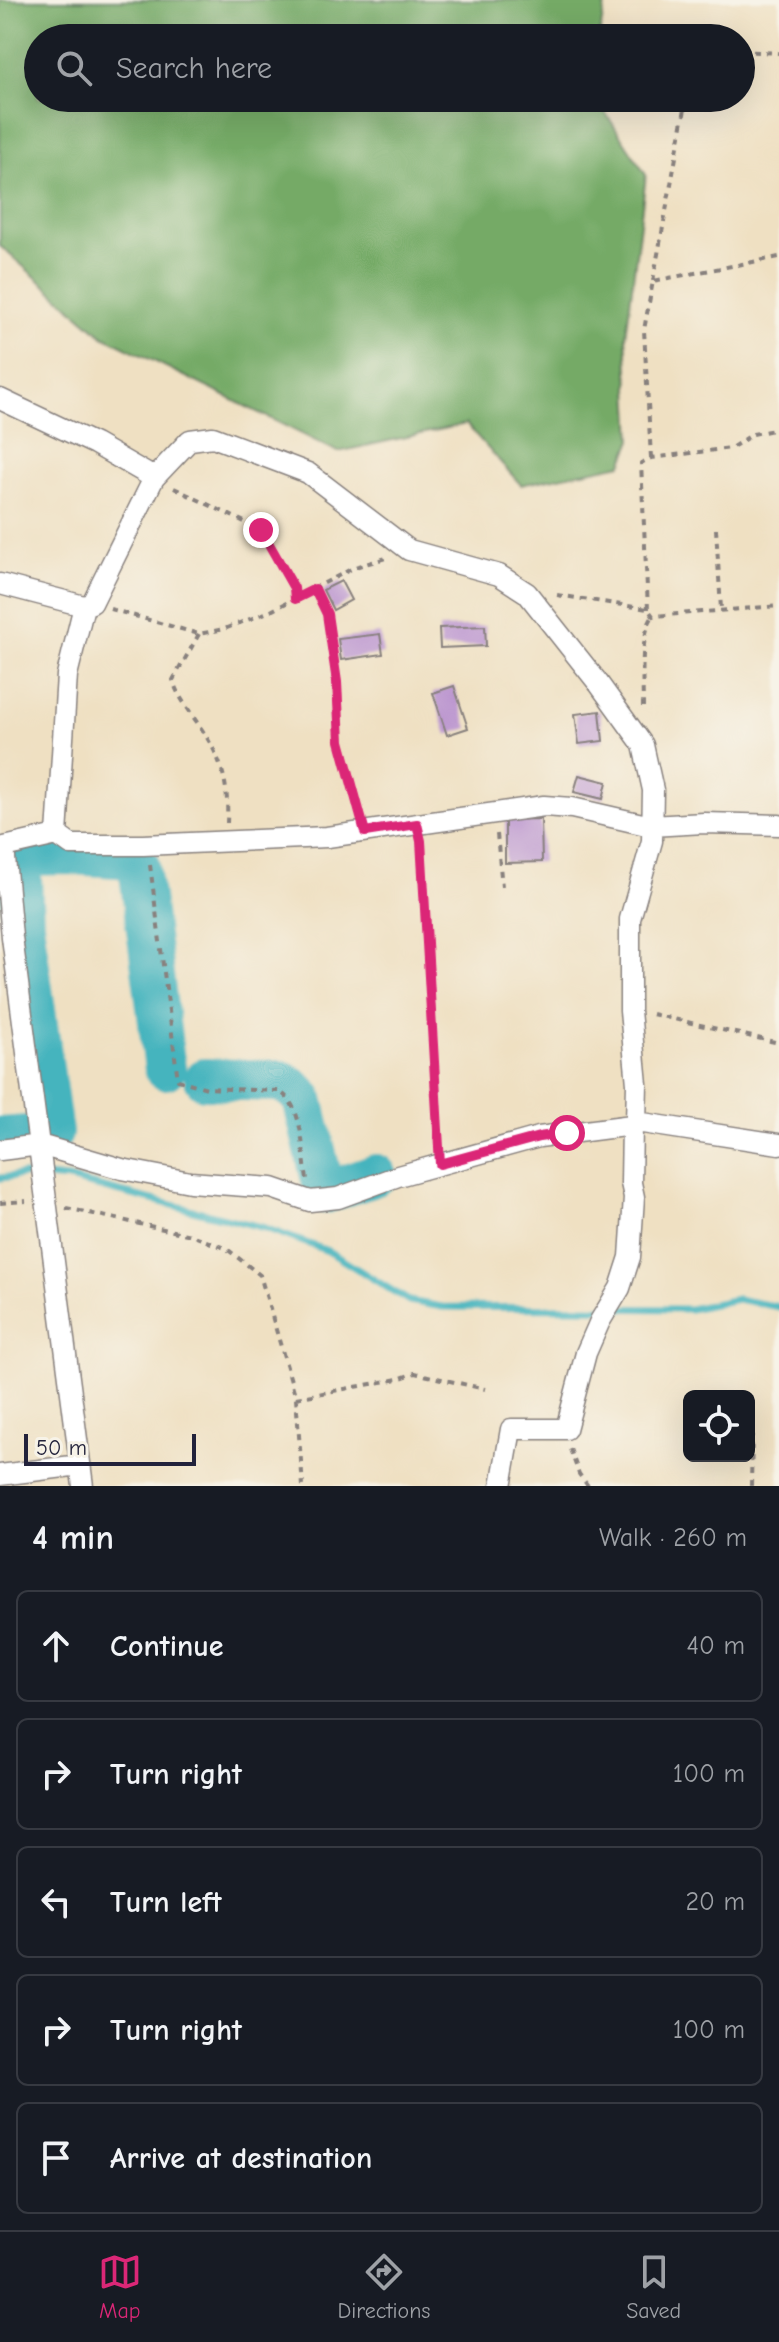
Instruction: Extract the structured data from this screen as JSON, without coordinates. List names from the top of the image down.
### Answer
{
  "scale_bar": "50 m",
  "page": {
    "search": "Search here",
    "scale": "50 m",
    "heading": ["4 min", "Walk · 260 m"],
    "list": [
      ["Continue", "40 m"],
      ["Turn right", "100 m"],
      ["Turn left", "20 m"],
      ["Turn right", "100 m"],
      "Arrive at destination"
    ],
    "nav": ["Map", "Directions", "Saved"]
  }
}
